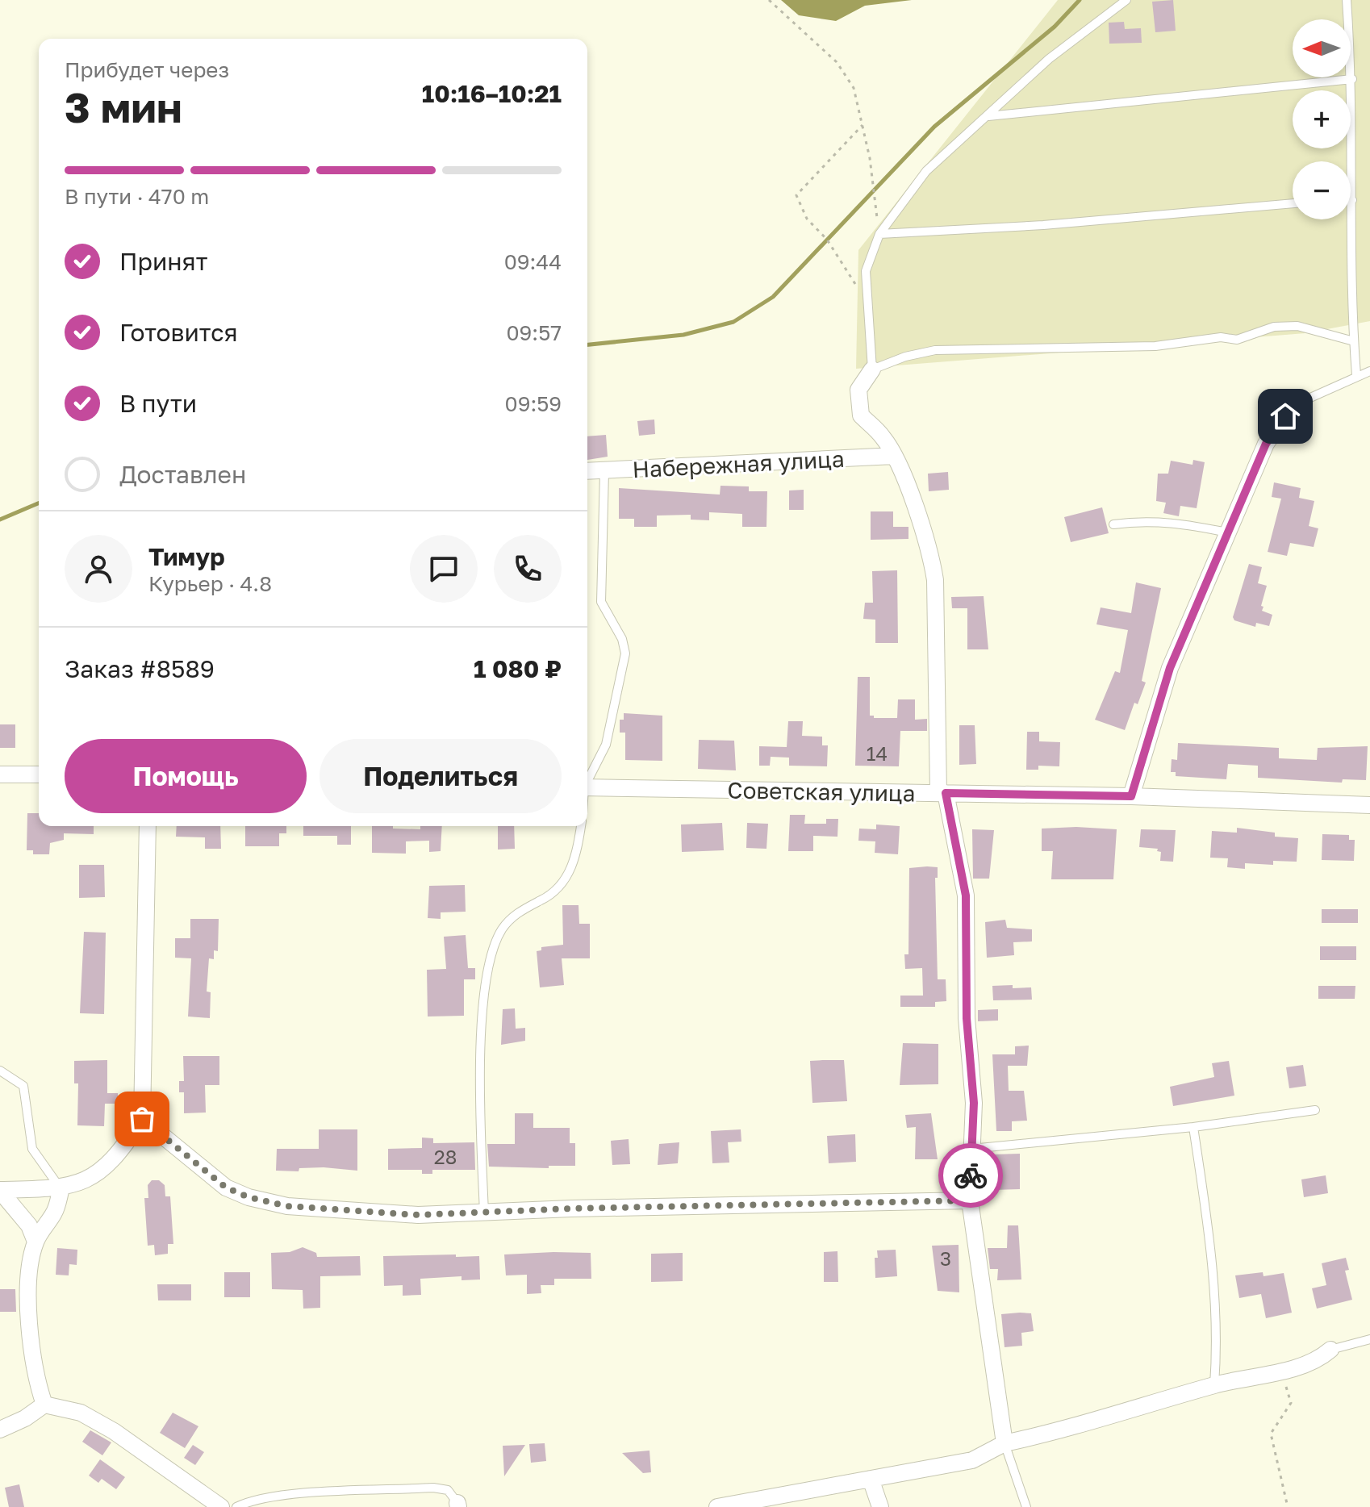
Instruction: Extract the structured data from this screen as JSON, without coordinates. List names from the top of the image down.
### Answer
{
  "streets": {
    "street": ["Набережная улица", "Советская улица"]
  },
  "house_numbers": ["14", "28", "3"],
  "north": "left",
  "page": {
    "map_buttons": ["+", "−"],
    "heading": ["3 мин", "Прибудет через", "10:16–10:21"],
    "panel": [
      "Тимур",
      "Курьер · 4.8",
      "Заказ #8589",
      "1 080 ₽"
    ],
    "bar": "В пути · 470 m",
    "list": [
      ["Принят", "09:44"],
      ["Готовится", "09:57"],
      ["В пути", "09:59"],
      "Доставлен"
    ],
    "buttons": ["Помощь", "Поделиться"]
  }
}
